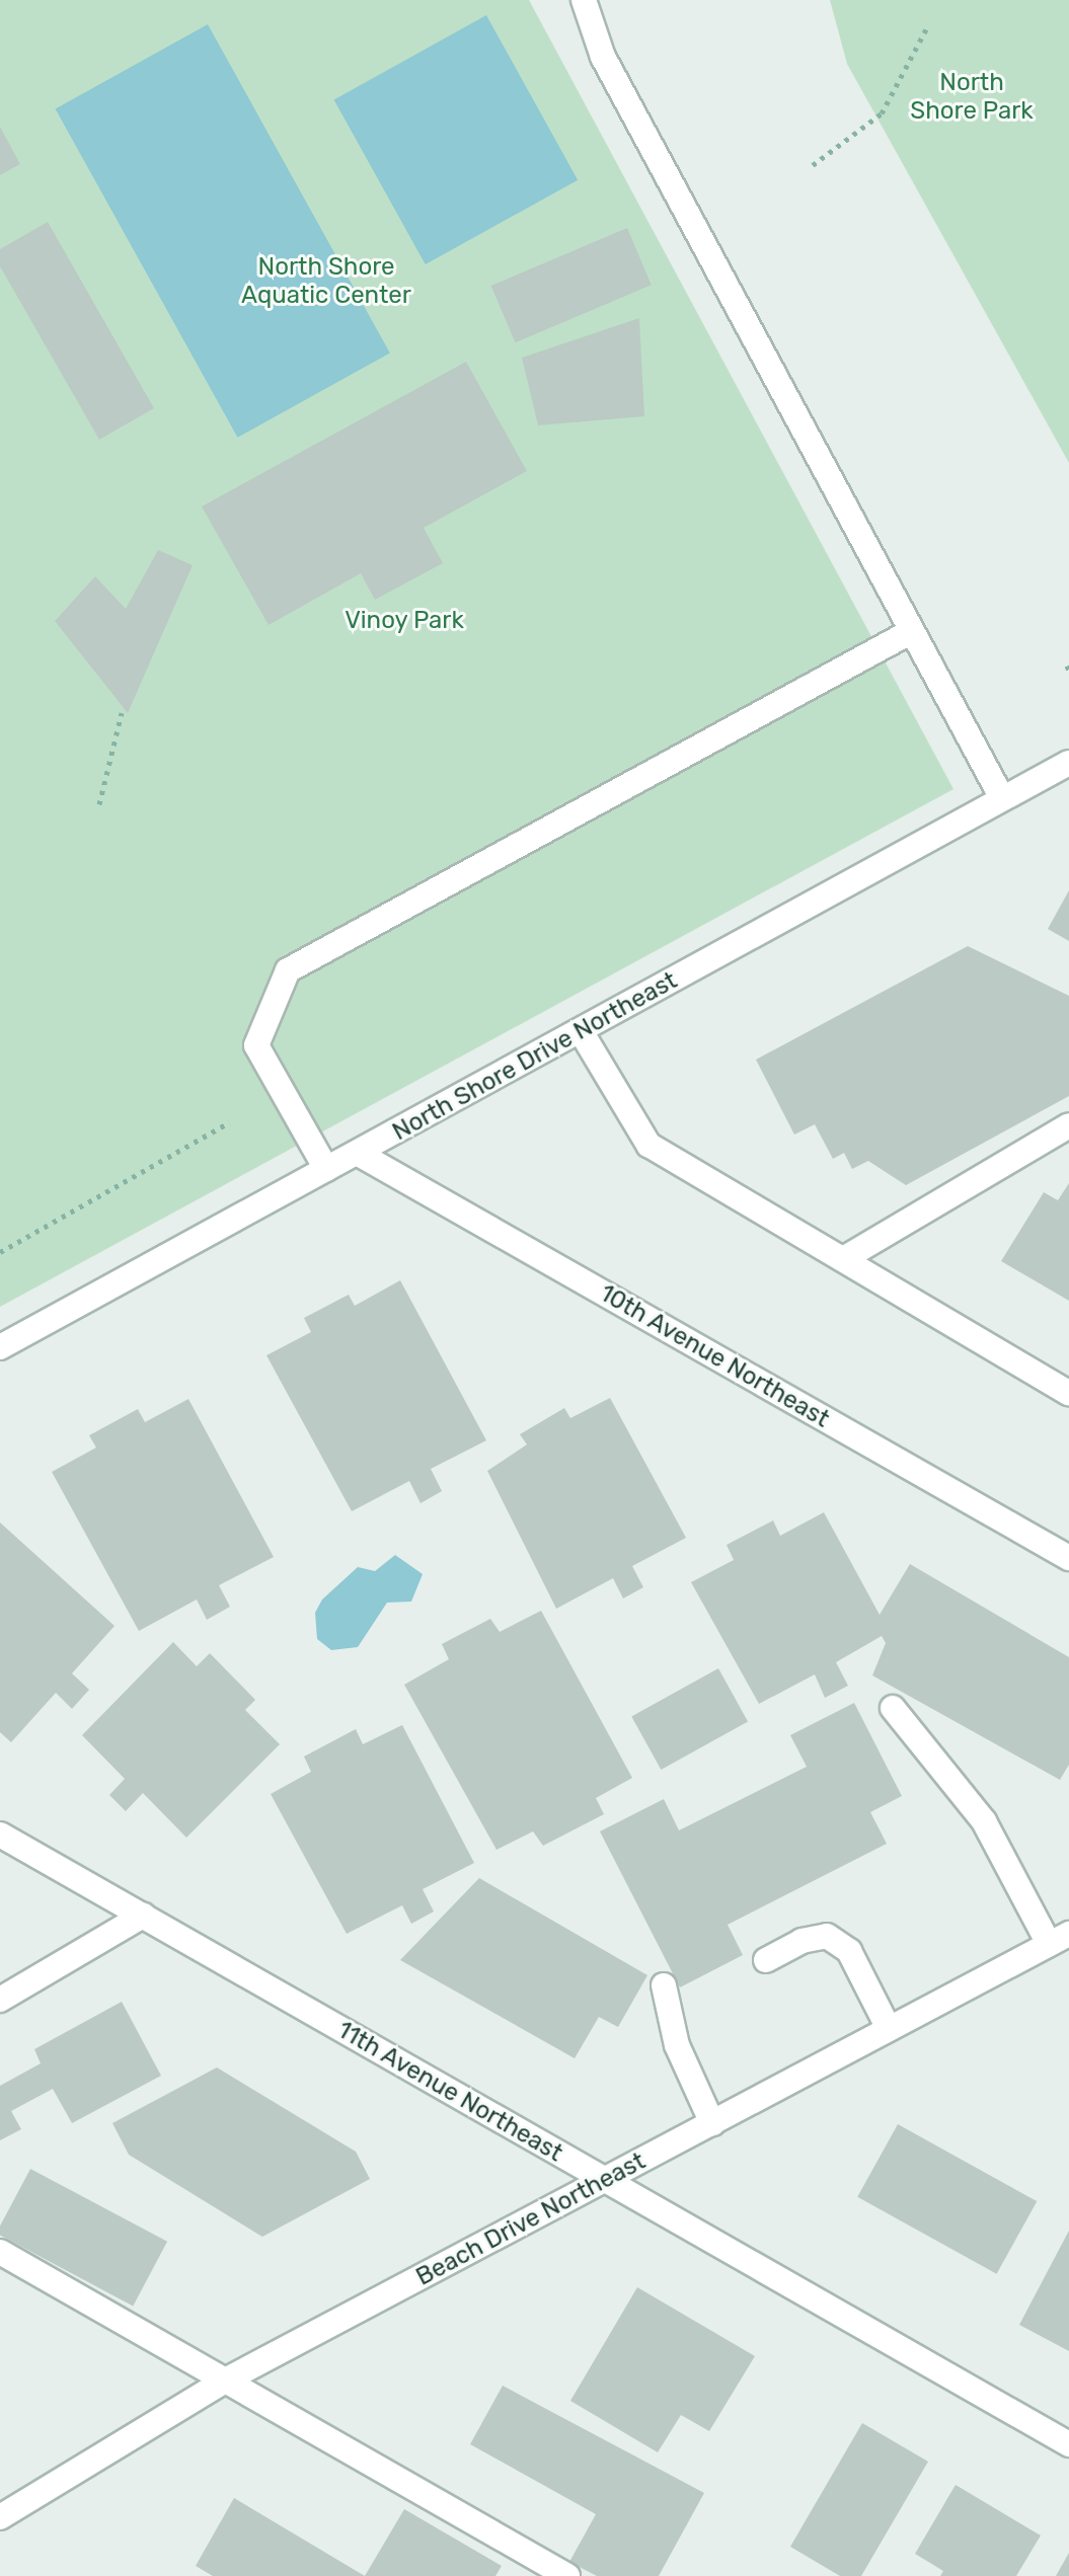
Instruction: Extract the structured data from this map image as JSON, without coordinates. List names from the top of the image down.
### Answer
{
  "streets": {
    "street": [
      "North Shore Drive Northeast",
      "10th Avenue Northeast",
      "11th Avenue Northeast",
      "Beach Drive Northeast"
    ]
  },
  "crossings": [
    ["North Shore Drive Northeast", "10th Avenue Northeast"],
    ["11th Avenue Northeast", "Beach Drive Northeast"]
  ],
  "parks": ["North Shore Park", "North Shore Aquatic Center", "Vinoy Park"]
}
